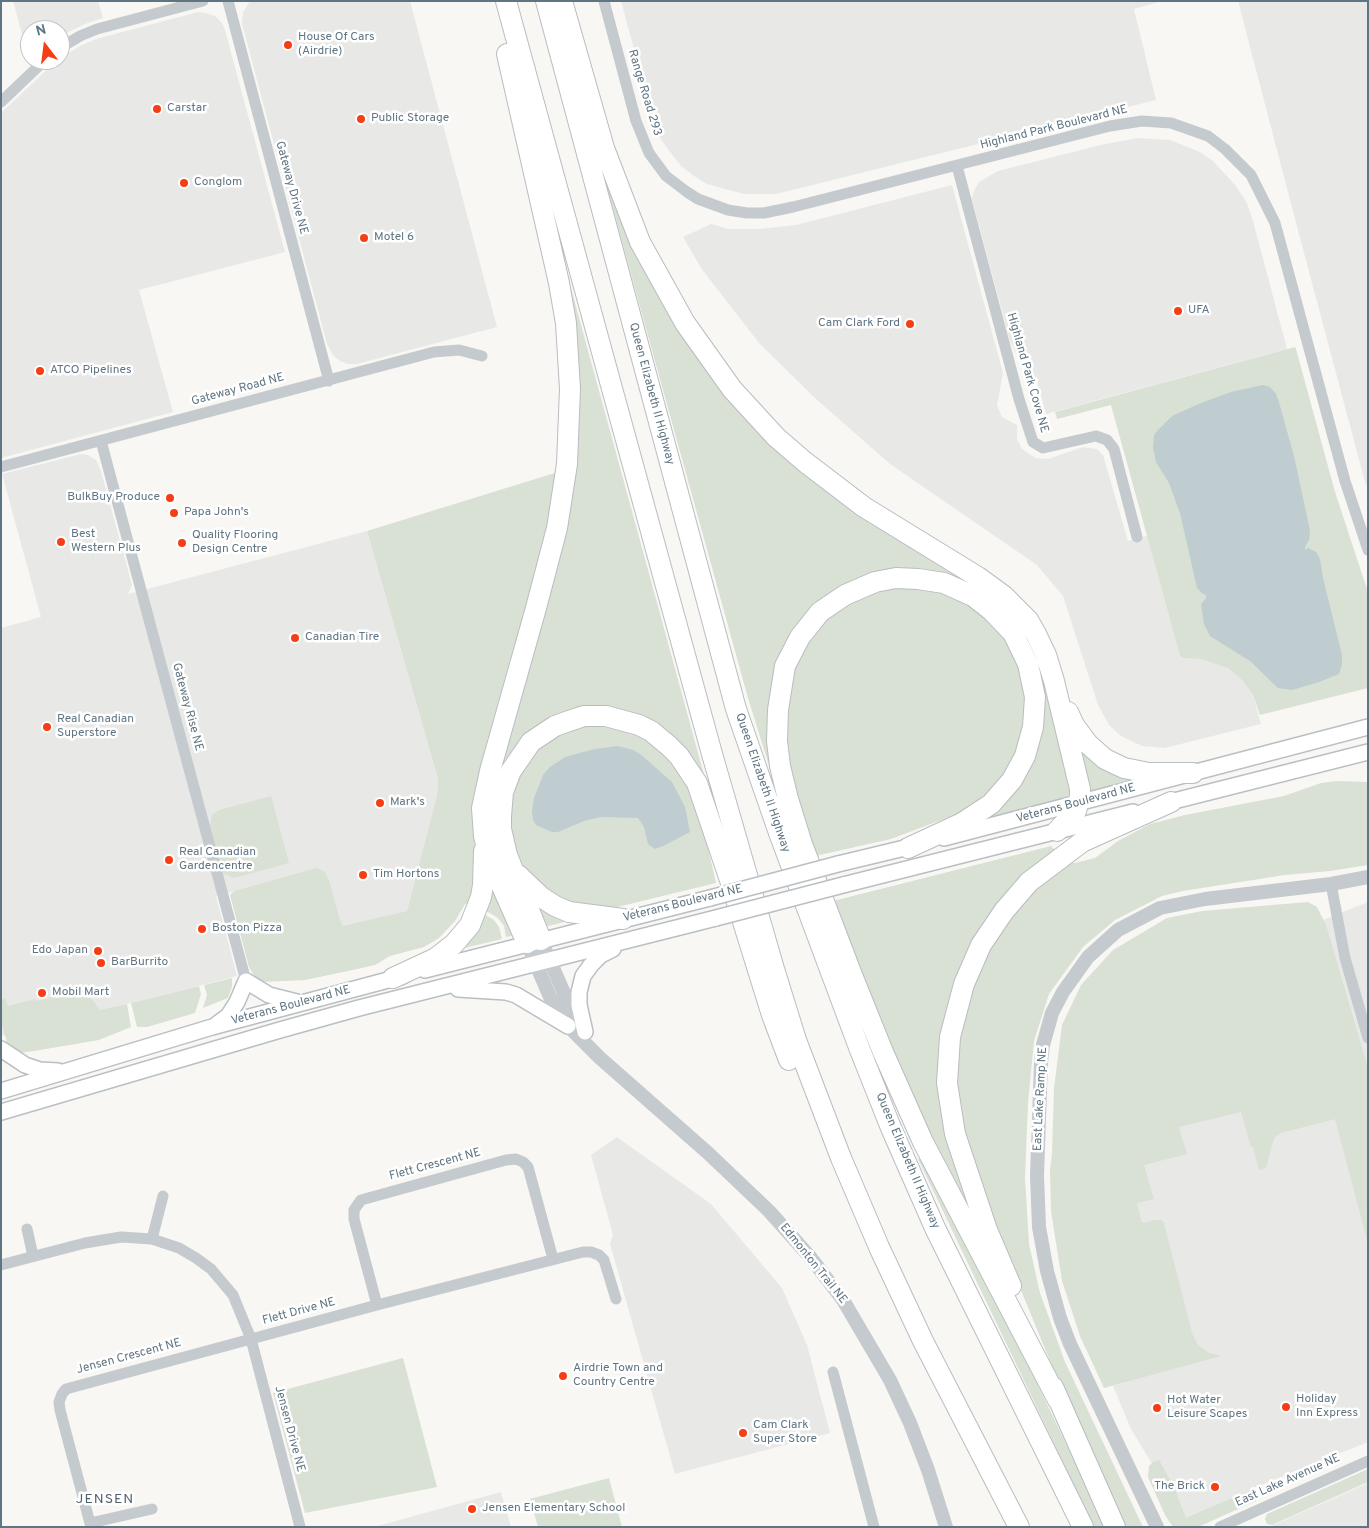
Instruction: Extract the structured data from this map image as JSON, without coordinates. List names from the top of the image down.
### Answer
{
  "streets": {
    "highway": ["Queen Elizabeth II Highway"],
    "main road": ["Veterans Boulevard NE"],
    "street": [
      "Range Road 293",
      "Highland Park Boulevard NE",
      "Gateway Drive NE",
      "Highland Park Cove NE",
      "Gateway Road NE",
      "Gateway Rise NE",
      "East Lake Ramp NE",
      "Flett Crescent NE",
      "Edmonton Trail NE",
      "Flett Drive NE",
      "Jensen Crescent NE",
      "Jensen Drive NE",
      "East Lake Avenue NE"
    ]
  },
  "crossings": [
    ["Range Road 293", "Highland Park Boulevard NE"],
    ["Highland Park Boulevard NE", "Highland Park Cove NE"],
    ["Gateway Drive NE", "Gateway Road NE"],
    ["Gateway Road NE", "Gateway Rise NE"],
    ["Veterans Boulevard NE", "Edmonton Trail NE"],
    ["Flett Crescent NE", "Flett Drive NE"],
    ["Flett Drive NE", "Jensen Crescent NE"],
    ["Flett Drive NE", "Jensen Drive NE"],
    ["Jensen Crescent NE", "Jensen Drive NE"]
  ],
  "districts": ["JENSEN"],
  "places": [
    "House Of Cars (Airdrie)",
    "Carstar",
    "Public Storage",
    "Conglom",
    "Motel 6",
    "UFA",
    "Cam Clark Ford",
    "ATCO Pipelines",
    "BulkBuy Produce",
    "Papa John's",
    "Best Western Plus",
    "Quality Flooring Design Centre",
    "Canadian Tire",
    "Real Canadian Superstore",
    "Mark's",
    "Real Canadian Gardencentre",
    "Tim Hortons",
    "Boston Pizza",
    "Edo Japan",
    "BarBurrito",
    "Mobil Mart",
    "Airdrie Town and Country Centre",
    "Holiday Inn Express",
    "Hot Water Leisure Scapes",
    "Cam Clark Super Store",
    "The Brick",
    "Jensen Elementary School"
  ],
  "north": "top"
}
